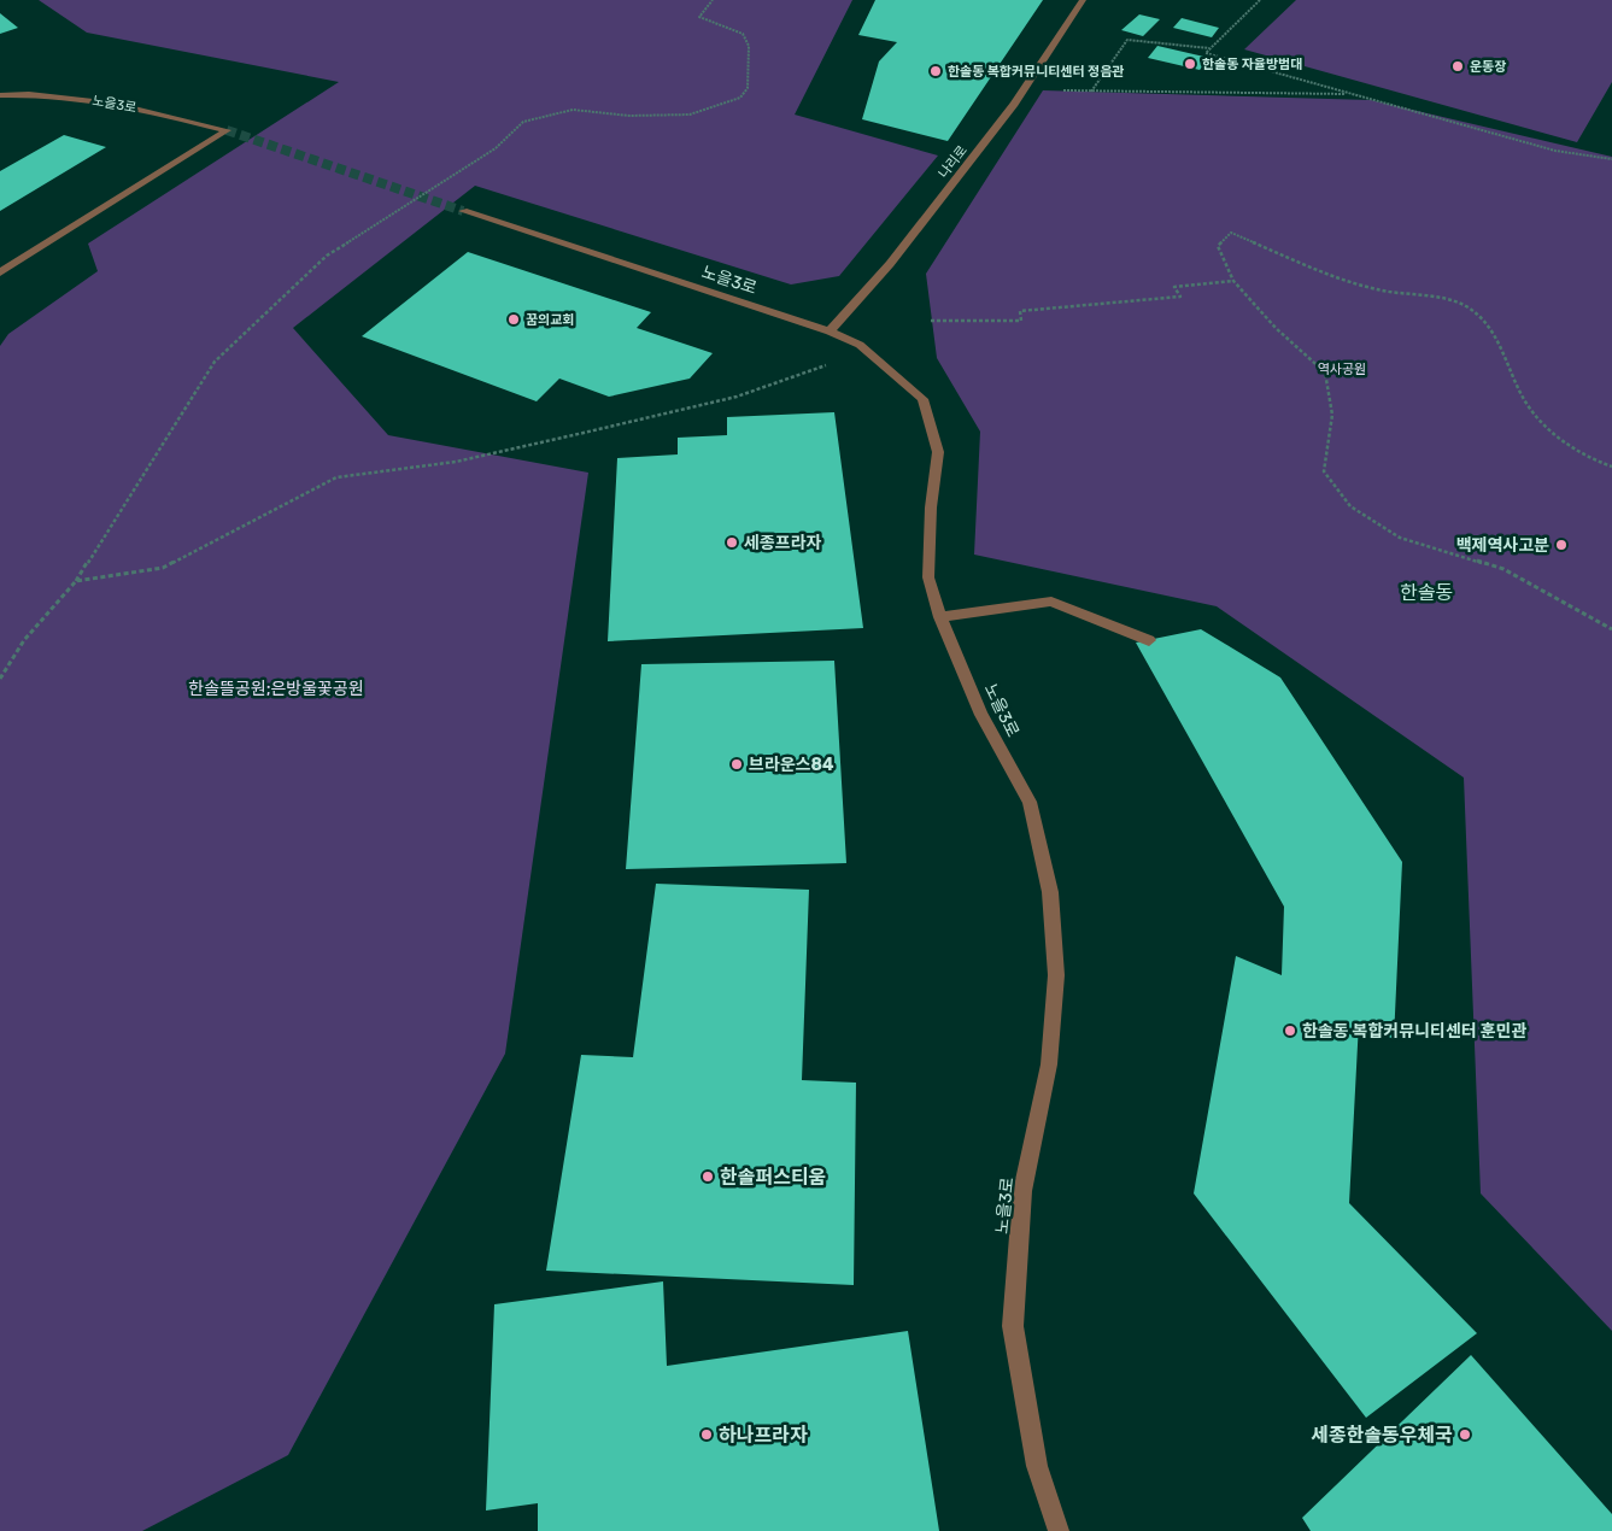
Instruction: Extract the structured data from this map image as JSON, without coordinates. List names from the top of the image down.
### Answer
{
  "streets": {
    "street": ["노을3로", "나리로"]
  },
  "crossings": [
    ["노을3로", "나리로"]
  ],
  "districts": ["한솔동"],
  "parks": ["역사공원", "한솔뜰공원;은방울꽃공원"],
  "places": [
    "한솔동 자율방범대",
    "운동장",
    "한솔동 복합커뮤니티센터 정음관",
    "꿈의교회",
    "세종프라자",
    "백제역사고분",
    "브라운스84",
    "한솔동 복합커뮤니티센터 훈민관",
    "한솔퍼스티움",
    "하나프라자",
    "세종한솔동우체국"
  ]
}
